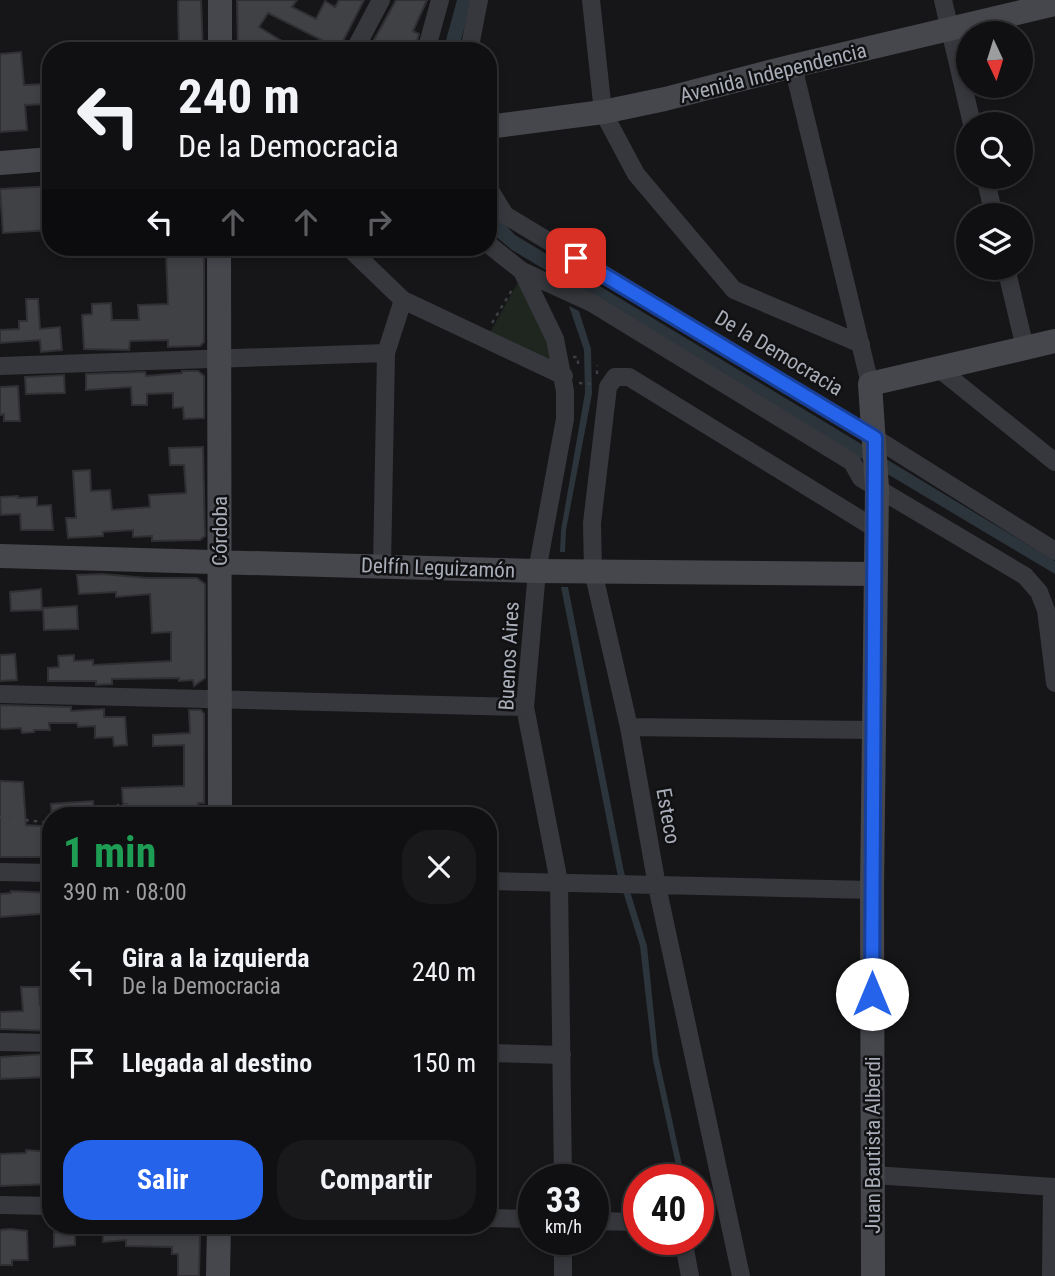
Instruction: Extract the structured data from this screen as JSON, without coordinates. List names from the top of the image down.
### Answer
{
  "streets": {
    "street": [
      "Avenida Independencia",
      "De la Democracia",
      "Córdoba",
      "Delfín Leguizamón",
      "Buenos Aires",
      "Esteco",
      "Juan Bautista Alberdi"
    ]
  },
  "crossings": [
    ["De la Democracia", "Juan Bautista Alberdi"],
    ["Córdoba", "Delfín Leguizamón"],
    ["Delfín Leguizamón", "Buenos Aires"],
    ["Delfín Leguizamón", "Esteco"],
    ["Delfín Leguizamón", "Juan Bautista Alberdi"],
    ["Esteco", "Juan Bautista Alberdi"]
  ],
  "north": "bottom",
  "page": {
    "turn": ["240 m", "De la Democracia"],
    "heading": ["1 min", "390 m · 08:00"],
    "list": [
      {
        "name": "Gira a la izquierda",
        "note": "De la Democracia",
        "value": "240 m"
      },
      {
        "name": "Llegada al destino",
        "value": "150 m"
      }
    ],
    "buttons": ["Salir", "Compartir"],
    "speed": "33 km/h",
    "limit": "40"
  }
}
